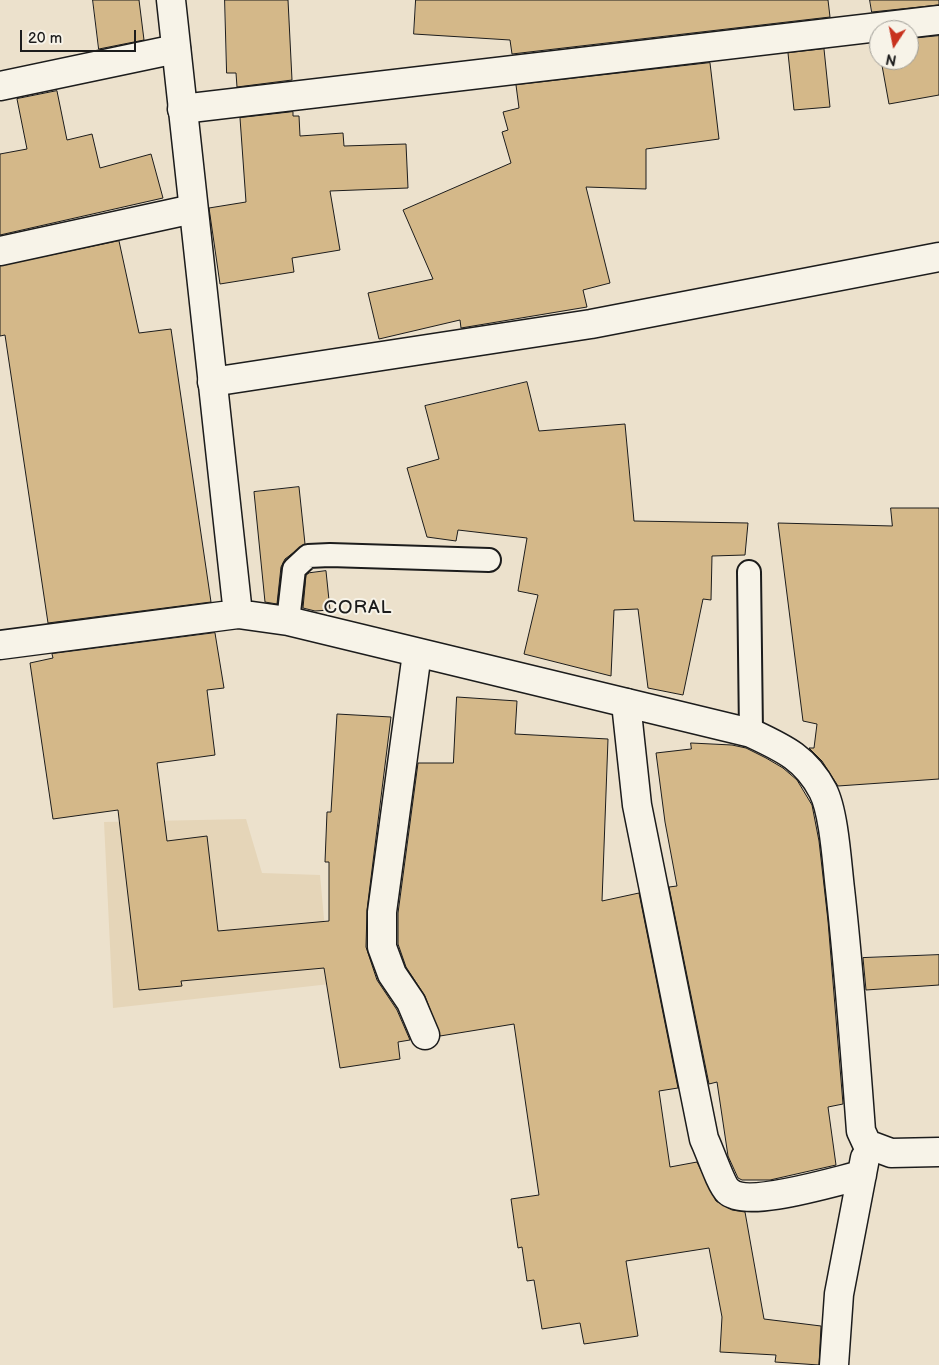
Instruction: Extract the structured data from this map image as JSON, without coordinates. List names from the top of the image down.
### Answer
{
  "districts": ["CORAL"],
  "scale_bar": "20 m",
  "north": "bottom"
}
